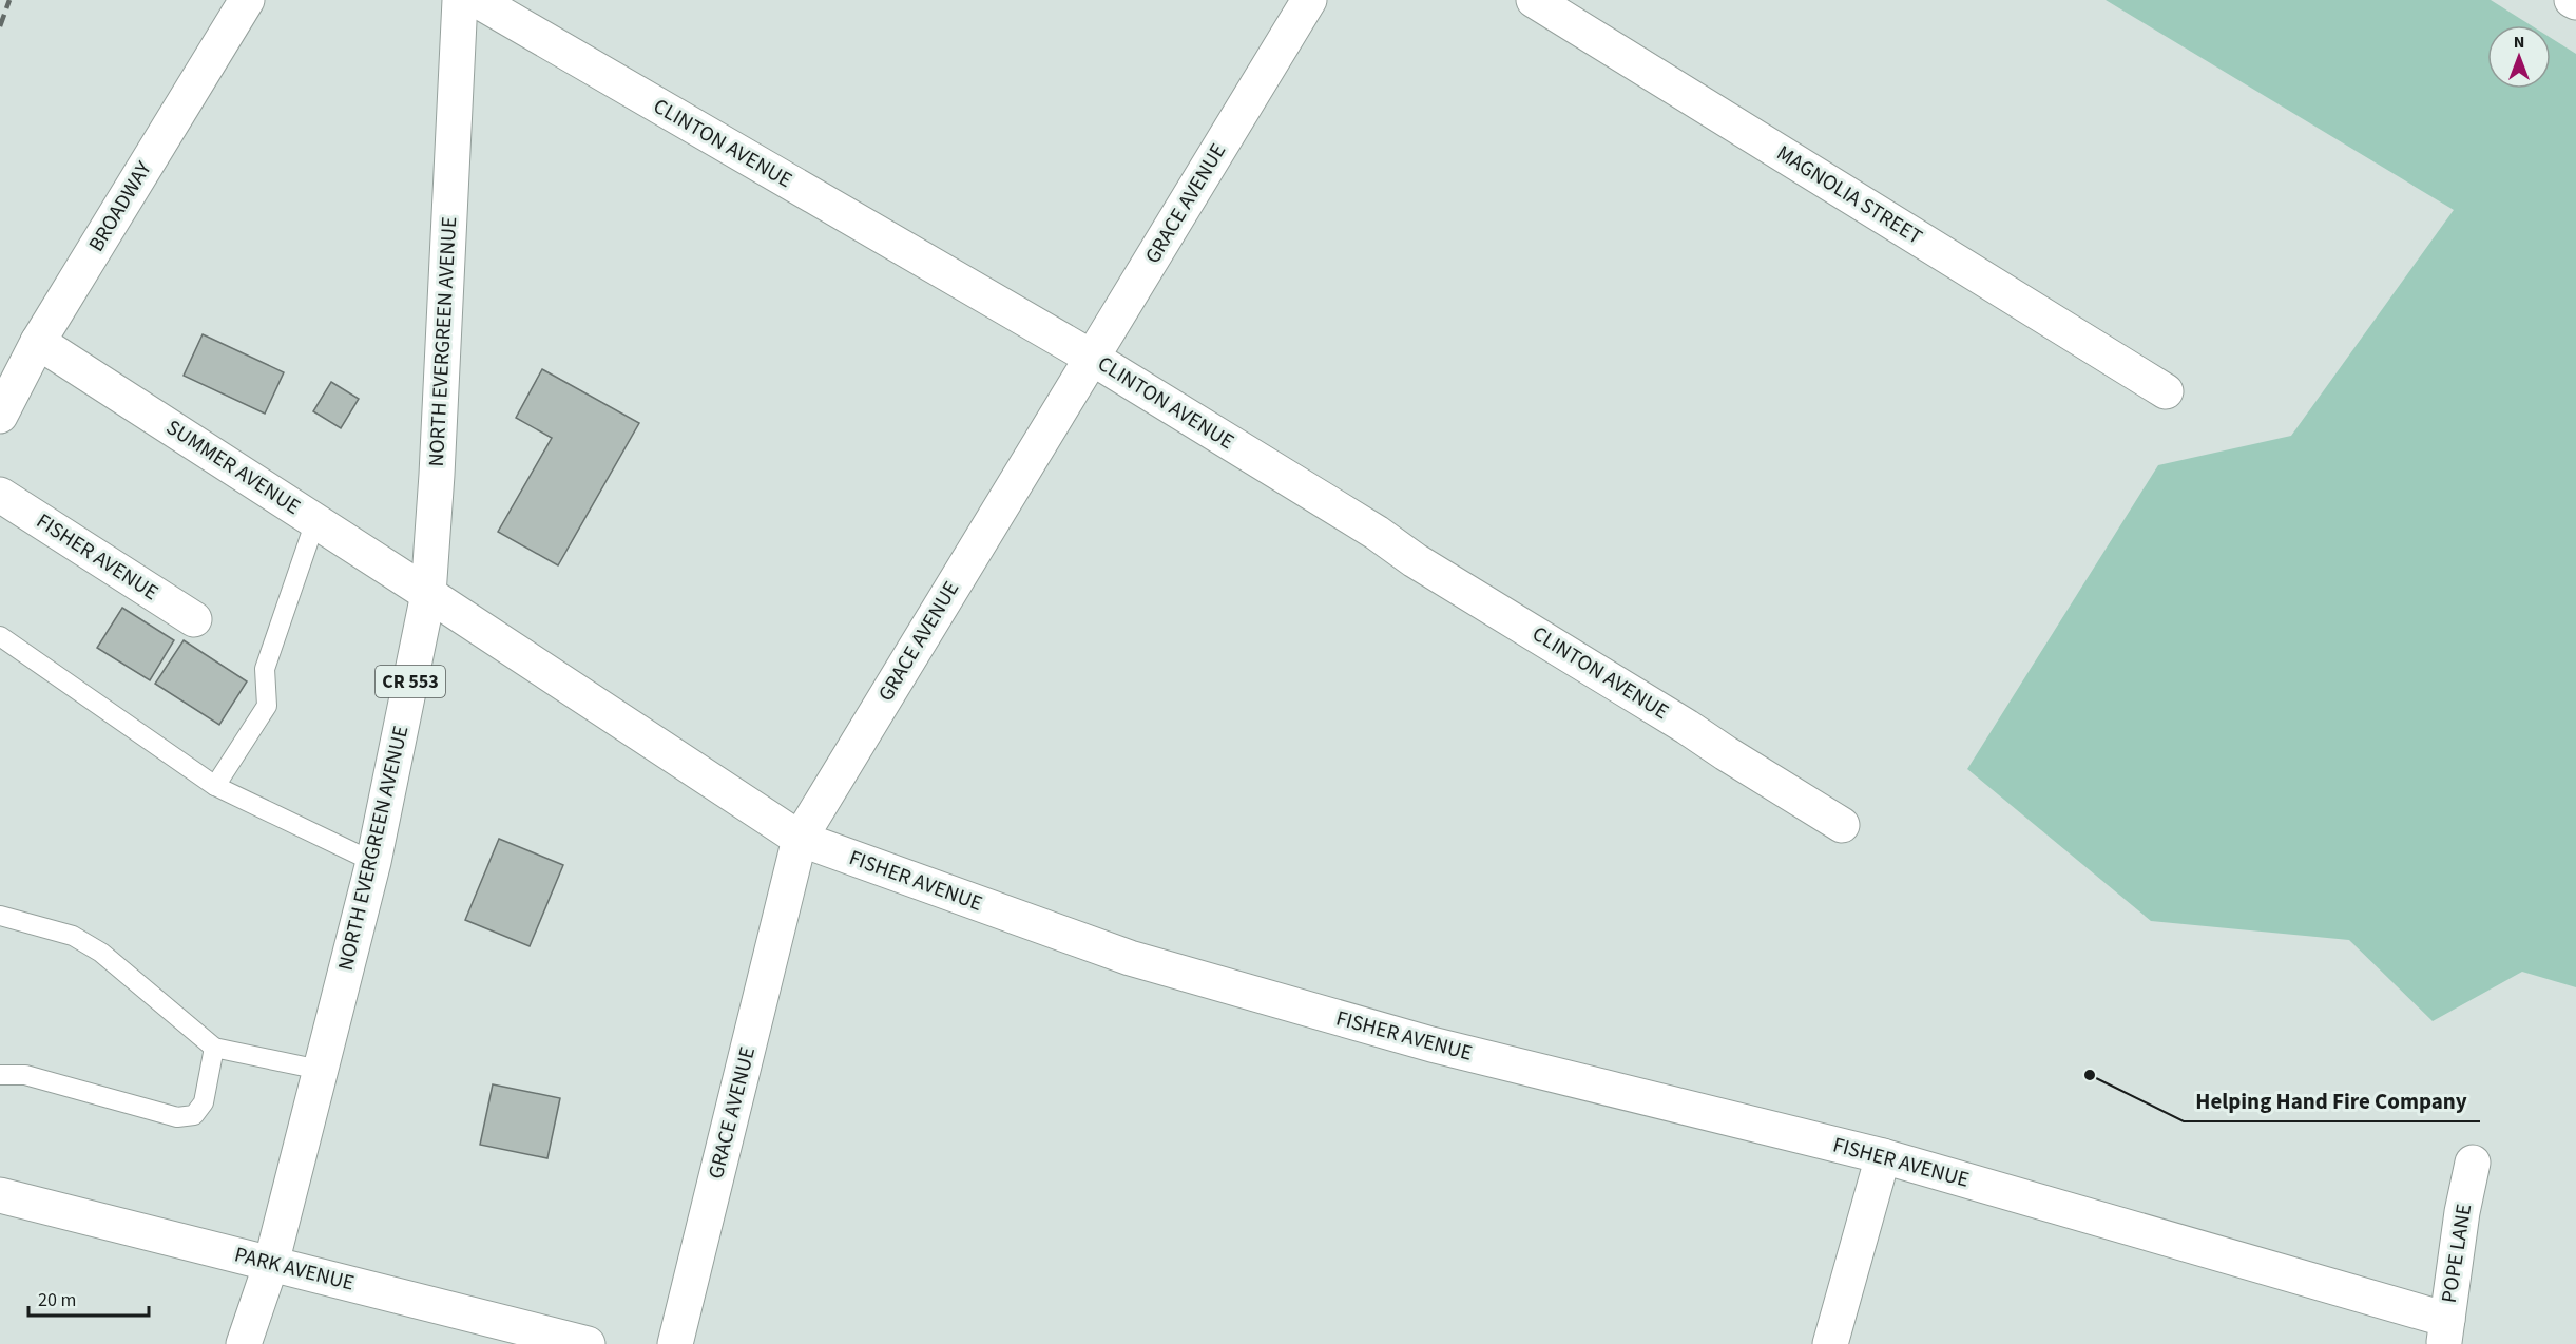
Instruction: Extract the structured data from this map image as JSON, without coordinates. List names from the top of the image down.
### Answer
{
  "streets": {
    "street": [
      "CLINTON AVENUE",
      "MAGNOLIA STREET",
      "GRACE AVENUE",
      "BROADWAY",
      "NORTH EVERGREEN AVENUE",
      "SUMMER AVENUE",
      "FISHER AVENUE",
      "CR 553",
      "POPE LANE",
      "PARK AVENUE"
    ]
  },
  "crossings": [
    ["CLINTON AVENUE", "GRACE AVENUE"],
    ["GRACE AVENUE", "FISHER AVENUE"],
    ["BROADWAY", "SUMMER AVENUE"],
    ["NORTH EVERGREEN AVENUE", "SUMMER AVENUE"],
    ["NORTH EVERGREEN AVENUE", "FISHER AVENUE"],
    ["NORTH EVERGREEN AVENUE", "PARK AVENUE"],
    ["SUMMER AVENUE", "FISHER AVENUE"],
    ["FISHER AVENUE", "POPE LANE"]
  ],
  "places": ["Helping Hand Fire Company"],
  "scale_bar": "20 m",
  "north": "top"
}
